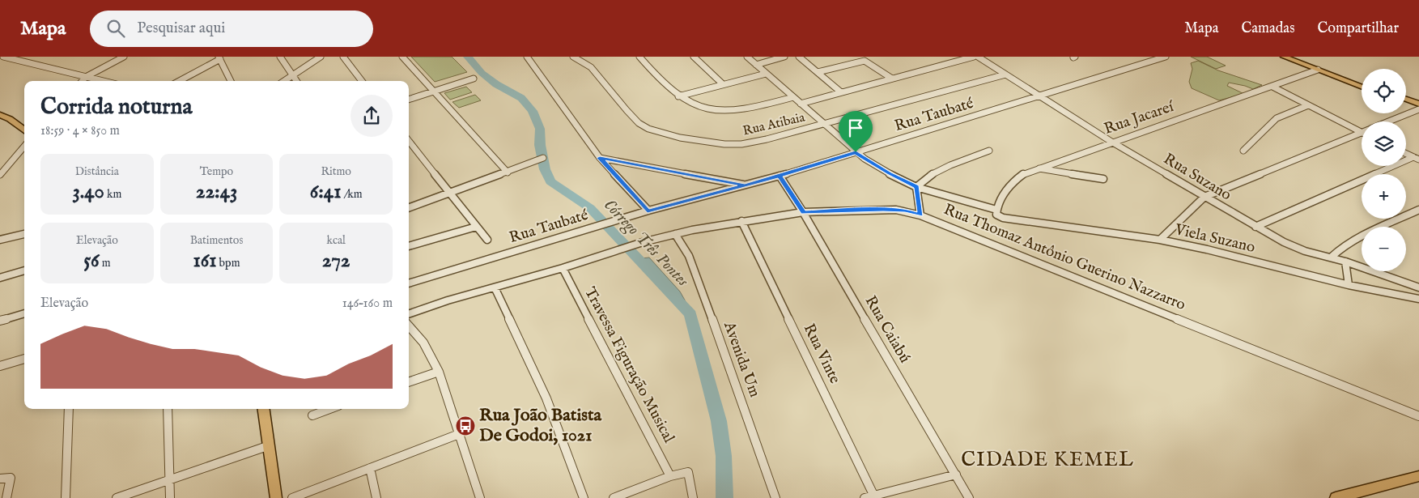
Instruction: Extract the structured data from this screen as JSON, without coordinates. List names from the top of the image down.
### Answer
{
  "streets": {
    "street": [
      "Rua Taubaté",
      "Rua Jacareí",
      "Rua Atibaia",
      "Rua Suzano",
      "Viela Suzano",
      "Rua Thomaz Antônio Guerino Nazzarro",
      "Rua Caiabú",
      "Rua Vinte",
      "Avenida Um",
      "Travessa Figuração Musical"
    ]
  },
  "crossings": [
    ["Rua Taubaté", "Rua Suzano"],
    ["Rua Taubaté", "Rua Caiabú"],
    ["Rua Jacareí", "Rua Suzano"],
    ["Rua Jacareí", "Viela Suzano"],
    ["Rua Atibaia", "Rua Suzano"],
    ["Rua Thomaz Antônio Guerino Nazzarro", "Rua Caiabú"],
    ["Rua Thomaz Antônio Guerino Nazzarro", "Rua Vinte"],
    ["Rua Thomaz Antônio Guerino Nazzarro", "Avenida Um"],
    ["Rua Thomaz Antônio Guerino Nazzarro", "Travessa Figuração Musical"]
  ],
  "districts": ["CIDADE KEMEL"],
  "water": ["Córrego Três Pontes"],
  "places": {
    "bus stop": ["Rua João Batista De Godoi, 1021"]
  },
  "page": {
    "header": "Mapa",
    "search": "Pesquisar aqui",
    "nav": ["Mapa", "Camadas", "Compartilhar"],
    "map_buttons": ["+", "−"],
    "heading": ["Corrida noturna", "18:59 · 4 × 850 m"],
    "stats": [
      ["Distância", "3.40 km"],
      ["Tempo", "22:43"],
      ["Ritmo", "6:41 /km"],
      ["Elevação", "56 m"],
      ["Batimentos", "161 bpm"],
      ["kcal", "272"]
    ],
    "chart": ["Elevação", "146–160 m"]
  }
}
